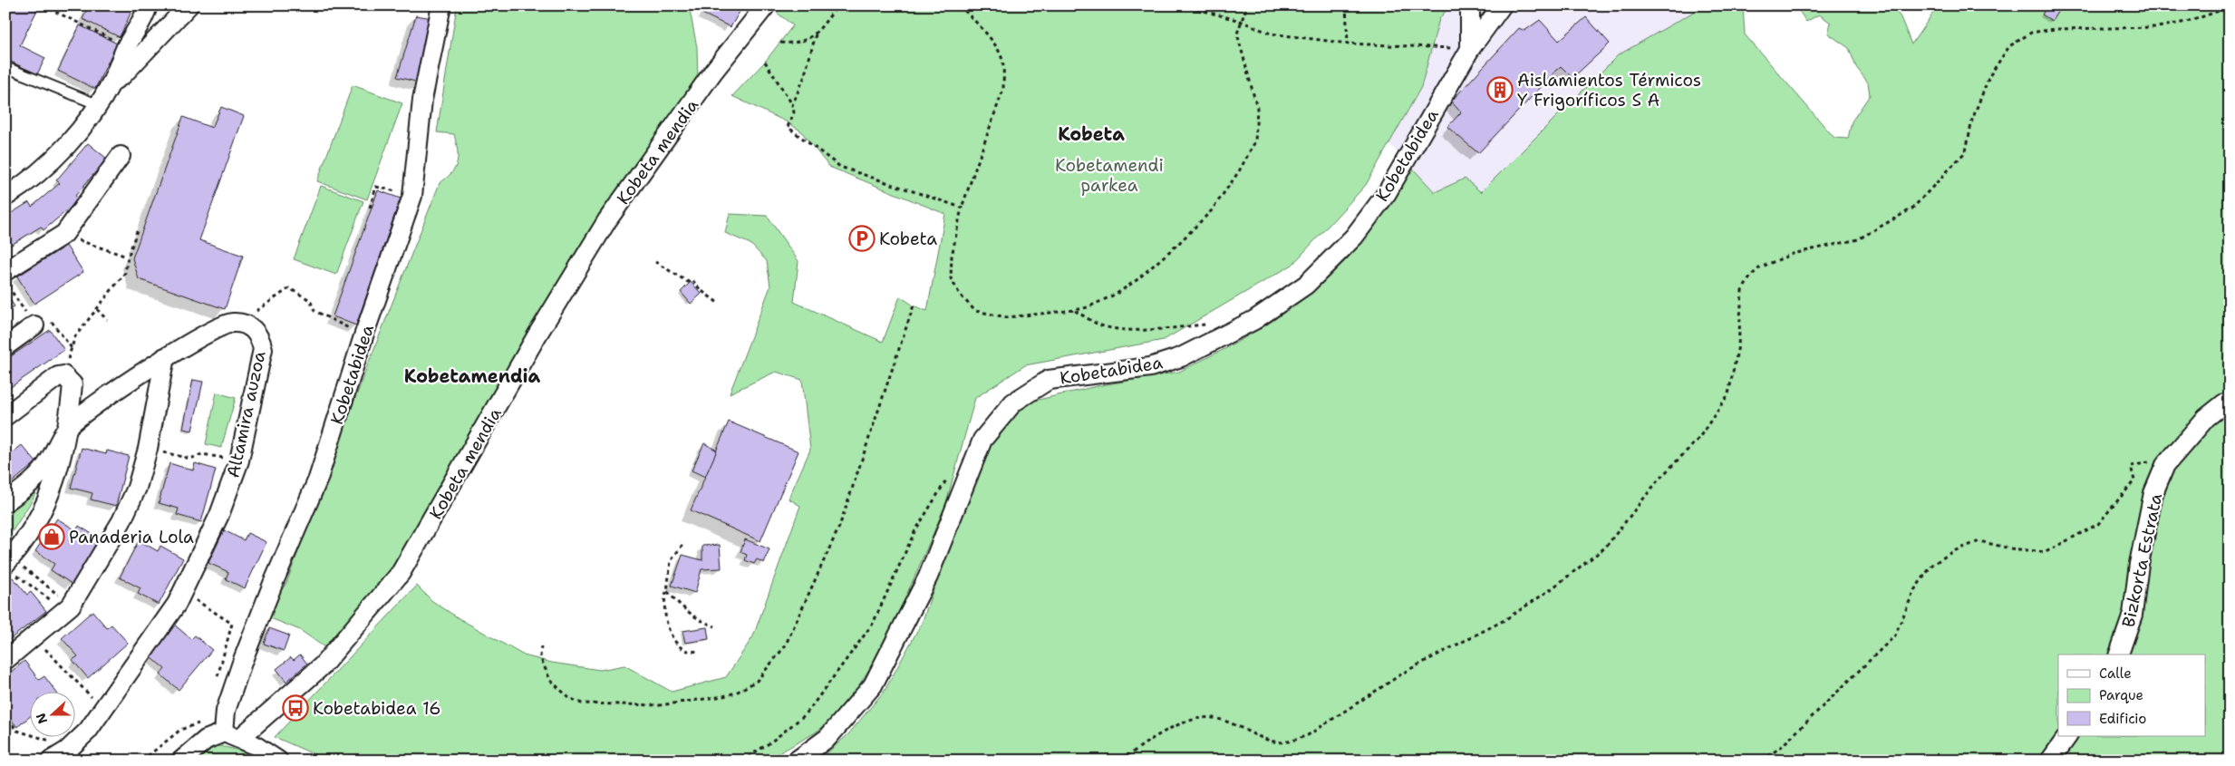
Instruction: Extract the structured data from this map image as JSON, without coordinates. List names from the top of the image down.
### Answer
{
  "streets": {
    "street": [
      "Kobeta mendia",
      "Kobetabidea",
      "Altamira auzoa",
      "Bizkorta Estrata"
    ]
  },
  "crossings": [
    ["Kobeta mendia", "Kobetabidea"]
  ],
  "districts": ["Kobeta", "Kobetamendia"],
  "parks": ["Kobetamendi parkea"],
  "places": {
    "building": ["Aislamientos Térmicos Y Frigoríficos S A"],
    "parking": ["Kobeta"],
    "shop": ["Panaderia Lola"],
    "bus stop": ["Kobetabidea 16"]
  },
  "legend": ["Calle", "Parque", "Edificio"],
  "north": "left"
}
